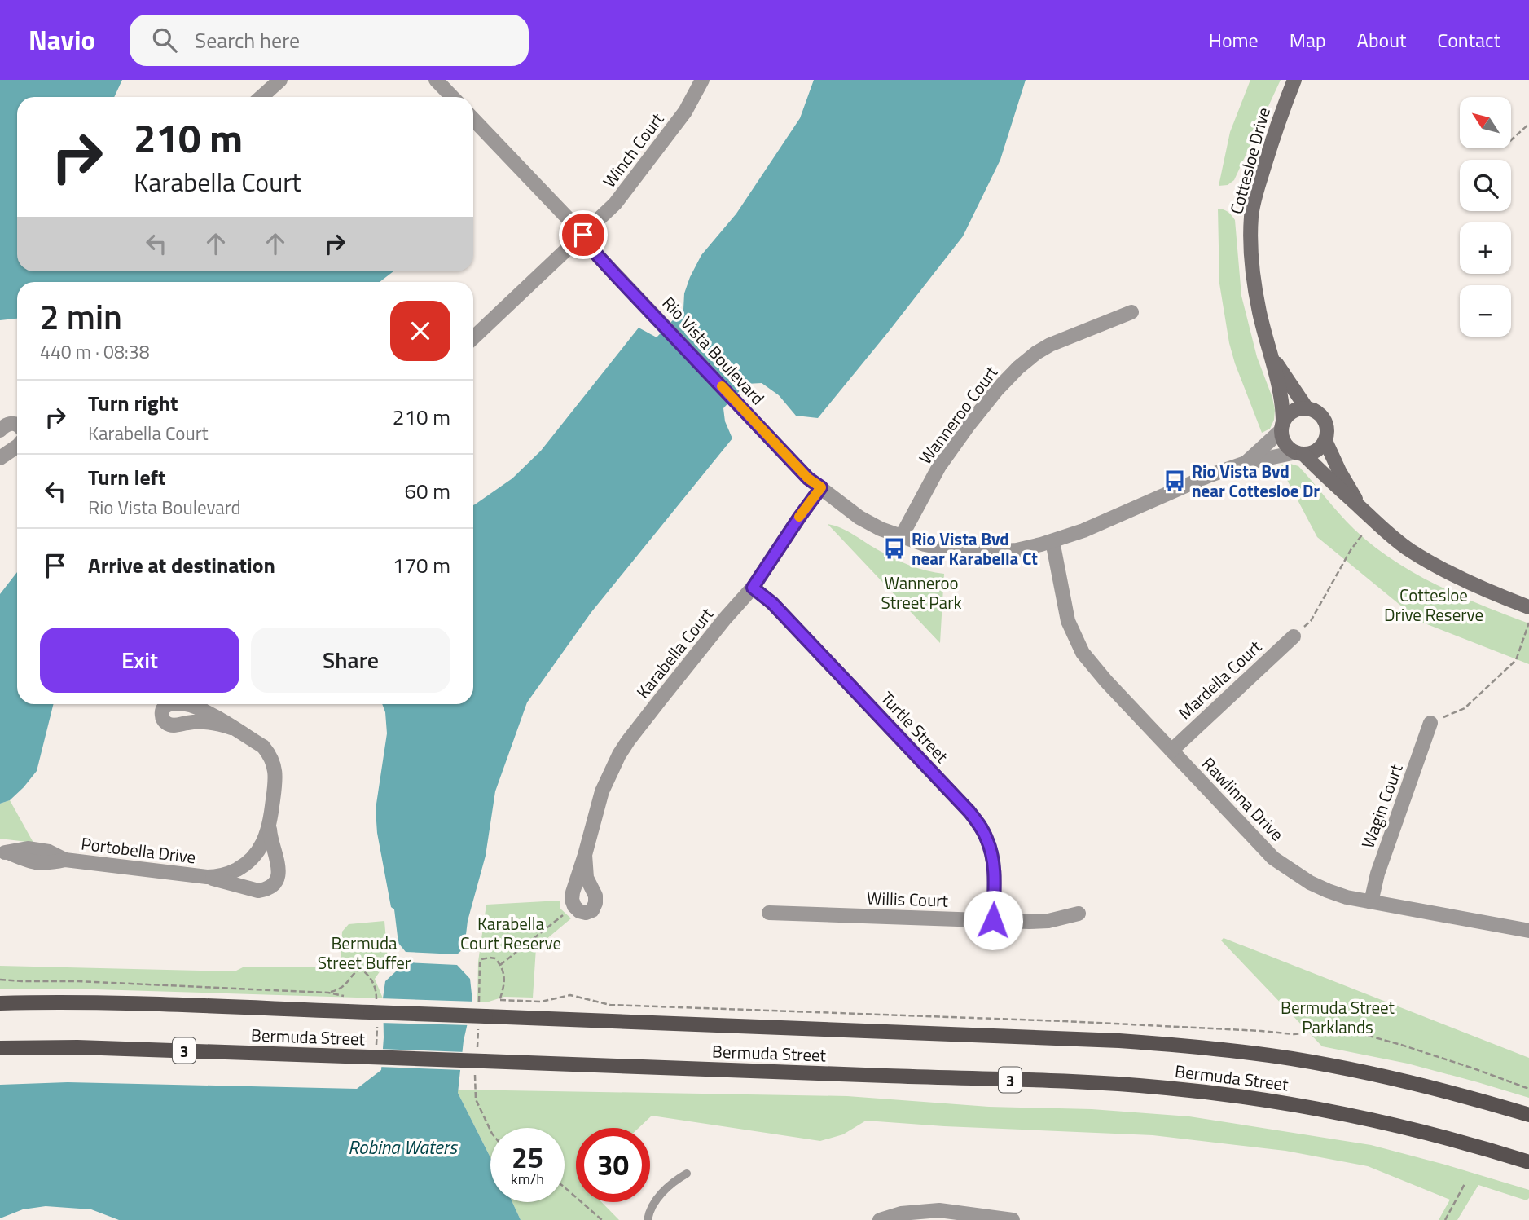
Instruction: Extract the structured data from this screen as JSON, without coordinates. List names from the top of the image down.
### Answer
{
  "streets": {
    "main road": ["Cottesloe Drive", "Bermuda Street", "3"],
    "street": [
      "Winch Court",
      "Rio Vista Boulevard",
      "Wanneroo Court",
      "Karabella Court",
      "Mardella Court",
      "Turtle Street",
      "Rawlinna Drive",
      "Wagin Court",
      "Portobella Drive",
      "Willis Court"
    ]
  },
  "crossings": [
    ["Winch Court", "Rio Vista Boulevard"],
    ["Cottesloe Drive", "Rio Vista Boulevard"],
    ["Rio Vista Boulevard", "Wanneroo Court"],
    ["Rio Vista Boulevard", "Karabella Court"],
    ["Rio Vista Boulevard", "Rawlinna Drive"],
    ["Karabella Court", "Turtle Street"],
    ["Mardella Court", "Rawlinna Drive"],
    ["Turtle Street", "Willis Court"],
    ["Rawlinna Drive", "Wagin Court"]
  ],
  "water": ["Robina Waters"],
  "parks": [
    "Wanneroo Street Park",
    "Cottesloe Drive Reserve",
    "Karabella Court Reserve",
    "Bermuda Street Buffer",
    "Bermuda Street Parklands"
  ],
  "places": {
    "bus stop": ["Rio Vista Bvd near Cottesloe Dr", "Rio Vista Bvd near Karabella Ct"]
  },
  "north": "top left",
  "page": {
    "header": "Navio",
    "search": "Search here",
    "nav": [
      "Home",
      "Map",
      "About",
      "Contact"
    ],
    "map_buttons": ["+", "−"],
    "turn": ["210 m", "Karabella Court"],
    "heading": ["2 min", "440 m · 08:38"],
    "list": [
      {
        "name": "Turn right",
        "note": "Karabella Court",
        "value": "210 m"
      },
      {
        "name": "Turn left",
        "note": "Rio Vista Boulevard",
        "value": "60 m"
      },
      {
        "name": "Arrive at destination",
        "value": "170 m"
      }
    ],
    "buttons": ["Exit", "Share"],
    "speed": "25 km/h",
    "limit": "30"
  }
}
